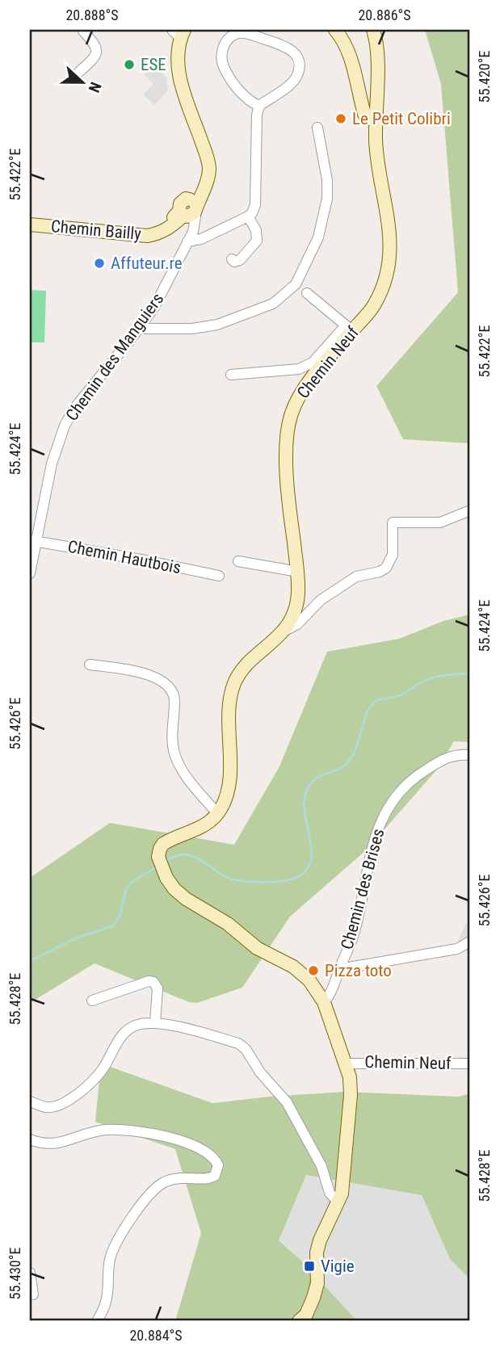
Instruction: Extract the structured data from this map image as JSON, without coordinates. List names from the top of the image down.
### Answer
{
  "streets": {
    "street": [
      "Chemin Bailly",
      "Chemin des Manguiers",
      "Chemin Neuf",
      "Chemin Hautbois",
      "Chemin des Brises"
    ]
  },
  "crossings": [
    ["Chemin Bailly", "Chemin des Manguiers"],
    ["Chemin des Manguiers", "Chemin Hautbois"]
  ],
  "places": {
    "other": [
      "ESE",
      "Le Petit Colibri",
      "Affuteur.re",
      "Pizza toto"
    ],
    "transit": ["Vigie"]
  },
  "north": "right",
  "coordinates": [
    "20.888°S",
    "20.886°S",
    "55.420°E",
    "55.422°E",
    "55.424°E",
    "55.426°E",
    "55.428°E",
    "55.430°E",
    "20.884°S"
  ]
}
